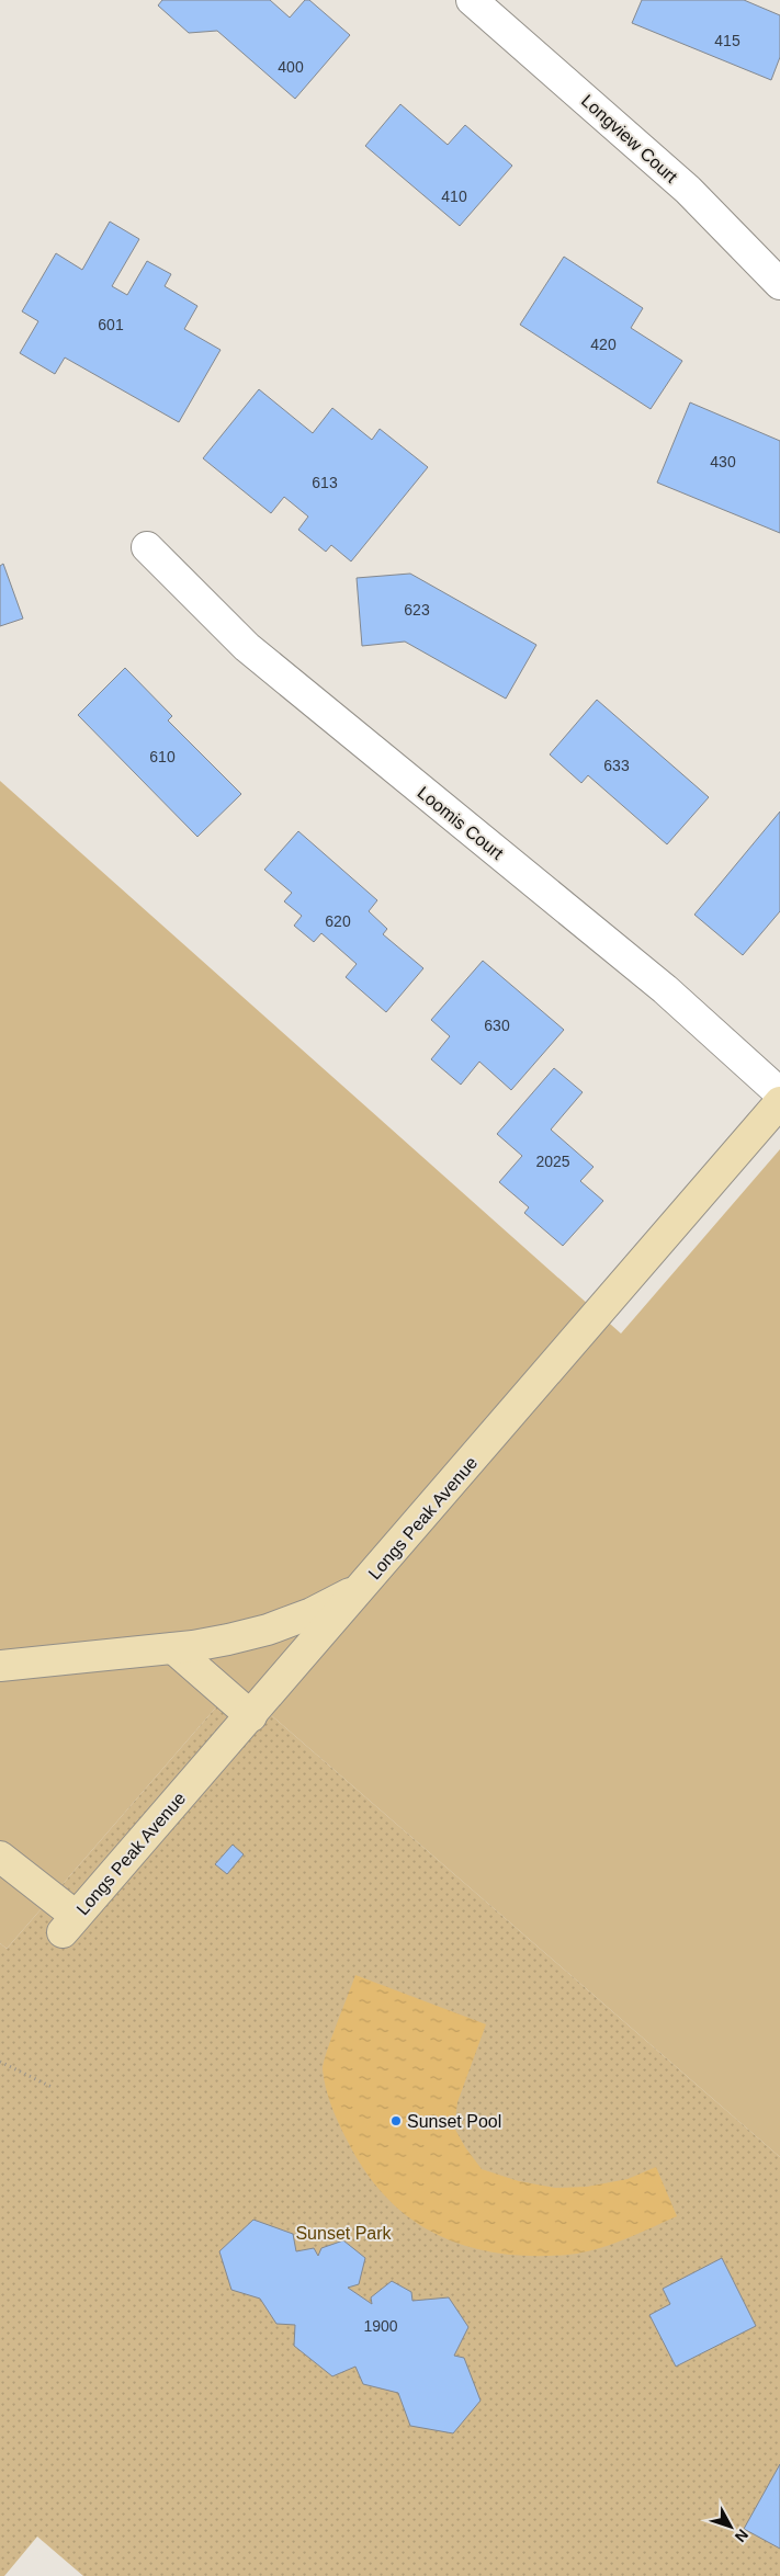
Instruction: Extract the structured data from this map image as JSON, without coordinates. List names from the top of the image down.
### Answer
{
  "streets": {
    "street": ["Longview Court", "Loomis Court", "Longs Peak Avenue"]
  },
  "parks": ["Sunset Park"],
  "places": ["Sunset Pool"],
  "house_numbers": [
    "415",
    "400",
    "410",
    "601",
    "420",
    "430",
    "613",
    "623",
    "610",
    "633",
    "620",
    "630",
    "2025",
    "1900"
  ],
  "north": "bottom right"
}
